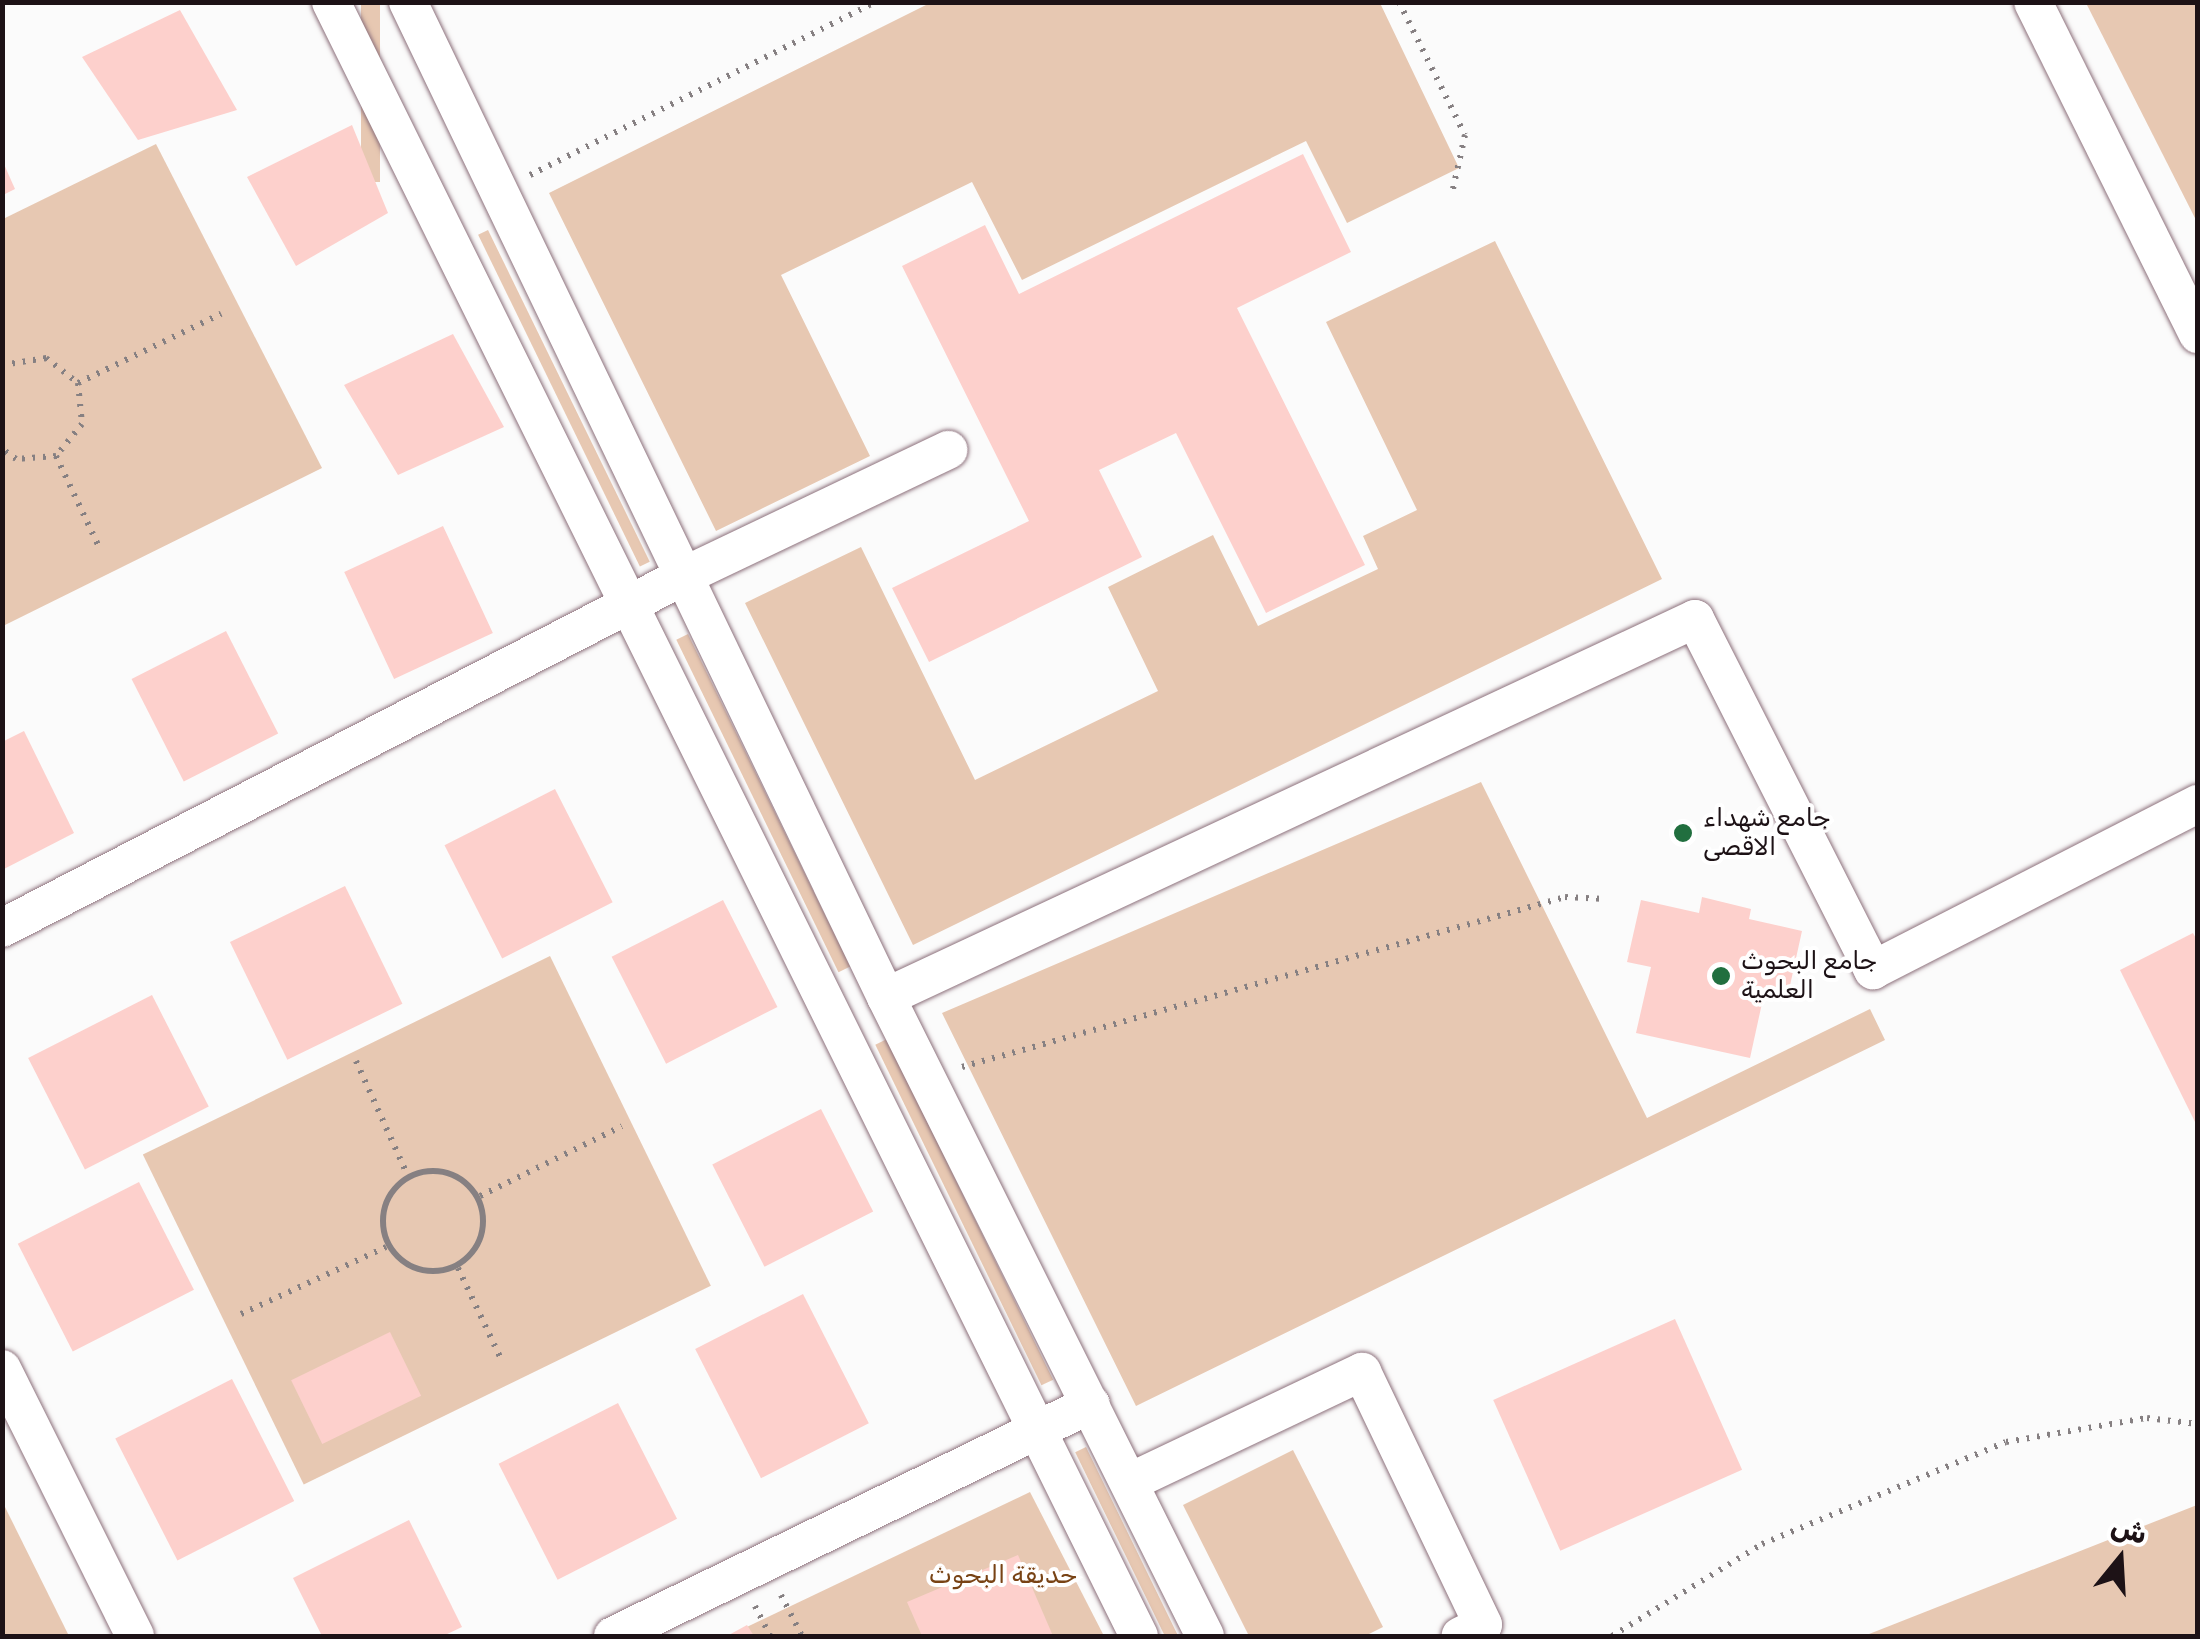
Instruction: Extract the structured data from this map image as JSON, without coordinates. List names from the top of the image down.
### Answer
{
  "parks": ["حديقة البحوث"],
  "places": ["جامع شهداء الاقصى", "جامع البحوث العلمية"],
  "north": "top"
}
